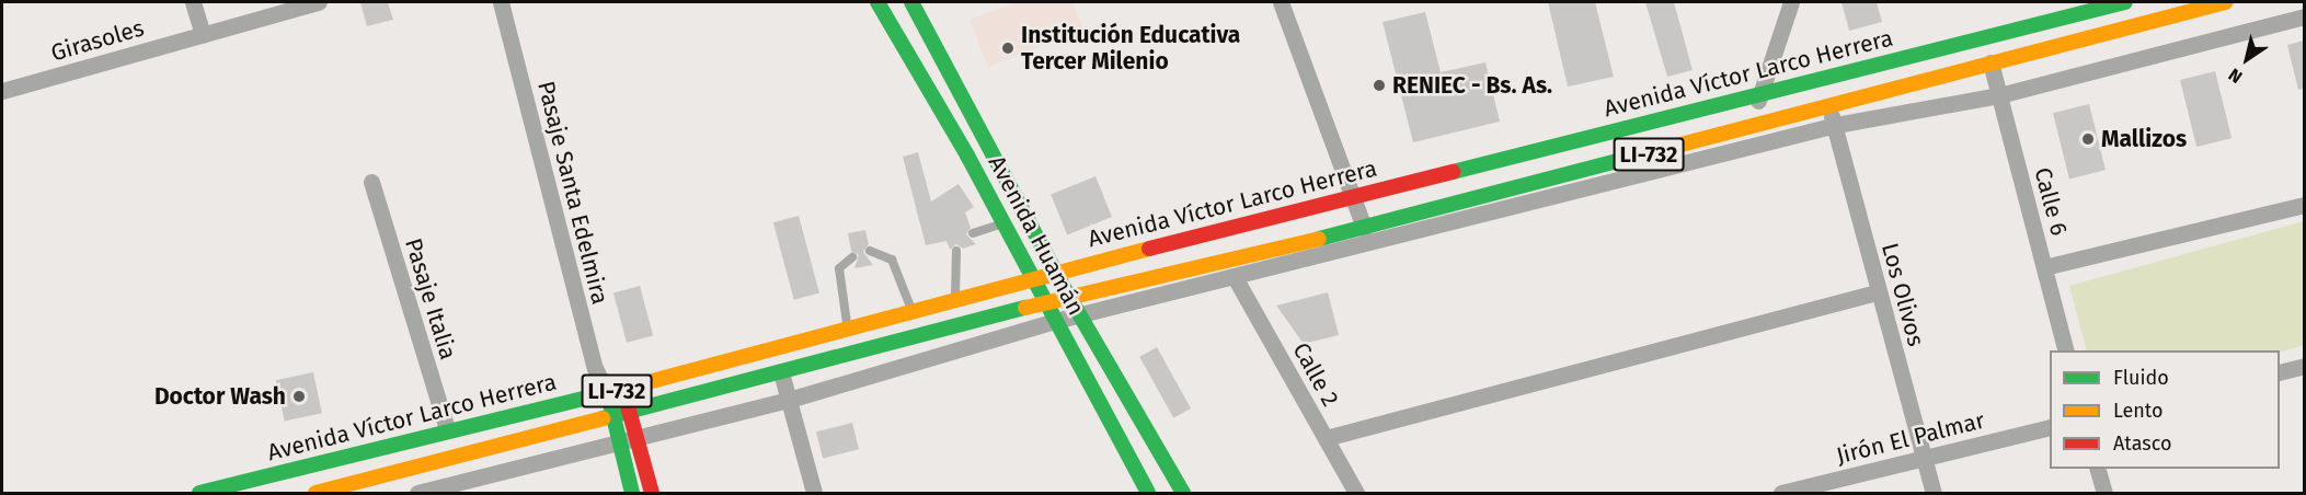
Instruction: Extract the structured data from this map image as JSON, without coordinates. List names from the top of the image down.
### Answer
{
  "streets": {
    "main road": ["Avenida Víctor Larco Herrera", "LI-732", "Avenida Huamán"],
    "street": [
      "Girasoles",
      "Pasaje Santa Edelmira",
      "Calle 6",
      "Los Olivos",
      "Pasaje Italia",
      "Calle 2",
      "Jirón El Palmar"
    ]
  },
  "crossings": [
    ["Avenida Víctor Larco Herrera", "Pasaje Santa Edelmira"],
    ["Avenida Víctor Larco Herrera", "Avenida Huamán"],
    ["Avenida Víctor Larco Herrera", "Pasaje Italia"],
    ["LI-732", "Calle 6"],
    ["LI-732", "Avenida Huamán"],
    ["LI-732", "Los Olivos"],
    ["Los Olivos", "Jirón El Palmar"]
  ],
  "places": [
    "Institución Educativa Tercer Milenio",
    "RENIEC - Bs. As.",
    "Mallizos",
    "Doctor Wash"
  ],
  "legend": ["Fluido", "Lento", "Atasco"],
  "north": "bottom left"
}
